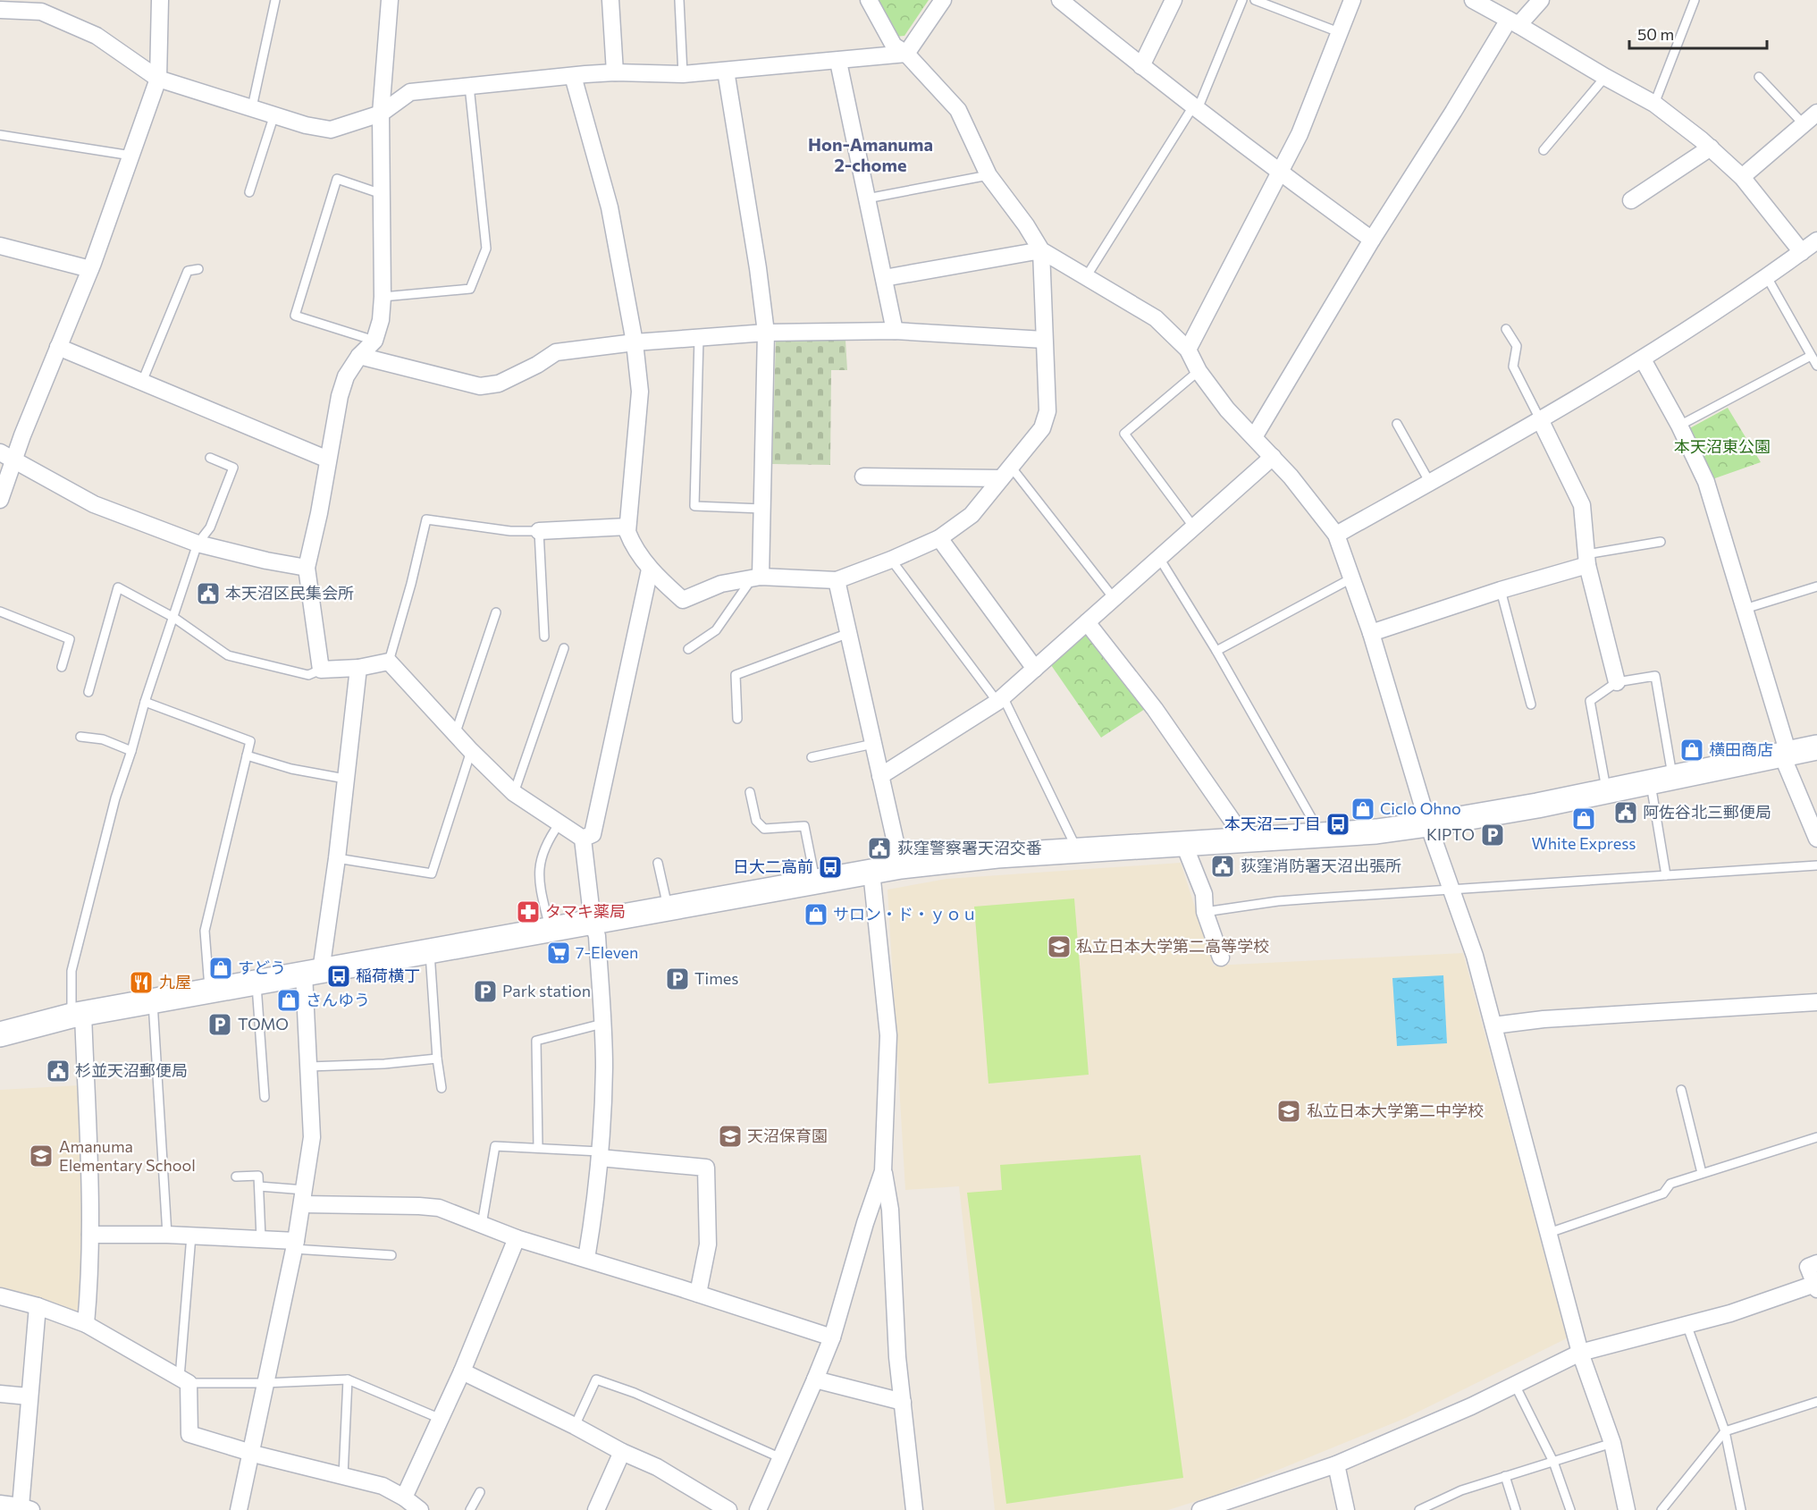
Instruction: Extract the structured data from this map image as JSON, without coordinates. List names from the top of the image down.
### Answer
{
  "districts": ["Hon-Amanuma 2-chome"],
  "parks": ["本天沼東公園"],
  "places": {
    "public building": [
      "本天沼区民集会所",
      "阿佐谷北三郵便局",
      "荻窪警察署天沼交番",
      "荻窪消防署天沼出張所",
      "杉並天沼郵便局"
    ],
    "shop": [
      "横田商店",
      "Ciclo Ohno",
      "White Express",
      "サロン・ド・ｙｏｕ",
      "すどう",
      "さんゆう"
    ],
    "bus stop": ["本天沼二丁目", "日大二高前", "稲荷横丁"],
    "parking": [
      "KIPTO",
      "Times",
      "Park station",
      "TOMO"
    ],
    "pharmacy": ["タマキ薬局"],
    "school or university": [
      "私立日本大学第二高等学校",
      "私立日本大学第二中学校",
      "天沼保育園",
      "Amanuma Elementary School"
    ],
    "supermarket": ["7-Eleven"],
    "restaurant": ["九屋"]
  },
  "scale_bar": "50 m"
}
